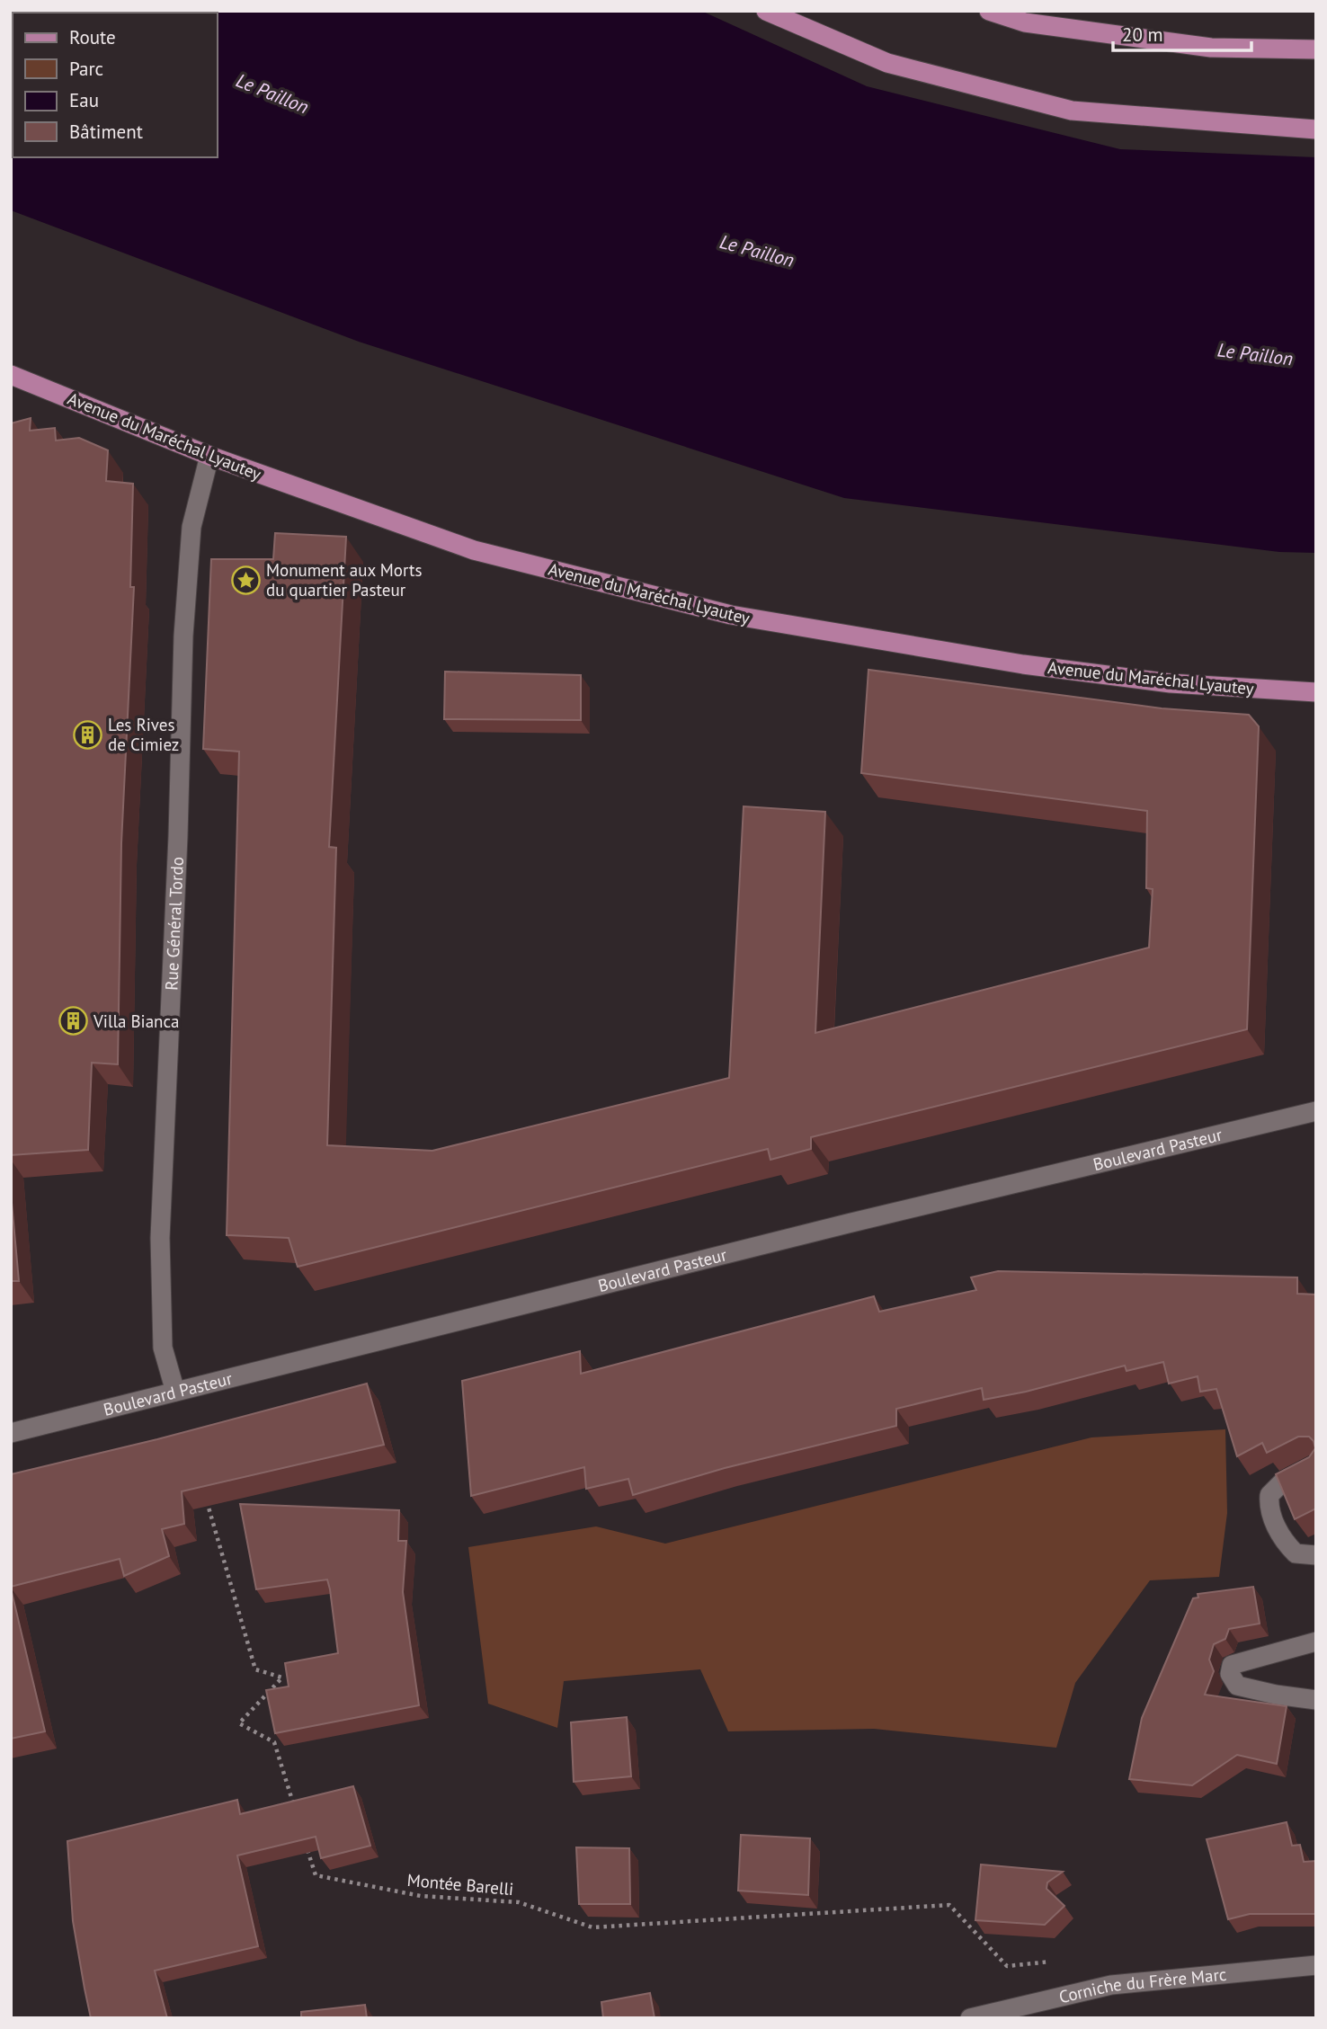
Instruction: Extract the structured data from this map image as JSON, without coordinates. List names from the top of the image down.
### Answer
{
  "streets": {
    "main road": ["Avenue du Maréchal Lyautey"],
    "street": ["Rue Général Tordo", "Boulevard Pasteur", "Corniche du Frère Marc"],
    "path": ["Montée Barelli"]
  },
  "crossings": [
    ["Avenue du Maréchal Lyautey", "Rue Général Tordo"],
    ["Rue Général Tordo", "Boulevard Pasteur"]
  ],
  "water": ["Le Paillon"],
  "places": {
    "place": ["Monument aux Morts du quartier Pasteur"],
    "building": ["Les Rives de Cimiez", "Villa Bianca"]
  },
  "legend": [
    "Route",
    "Parc",
    "Eau",
    "Bâtiment"
  ],
  "scale_bar": "20 m"
}
